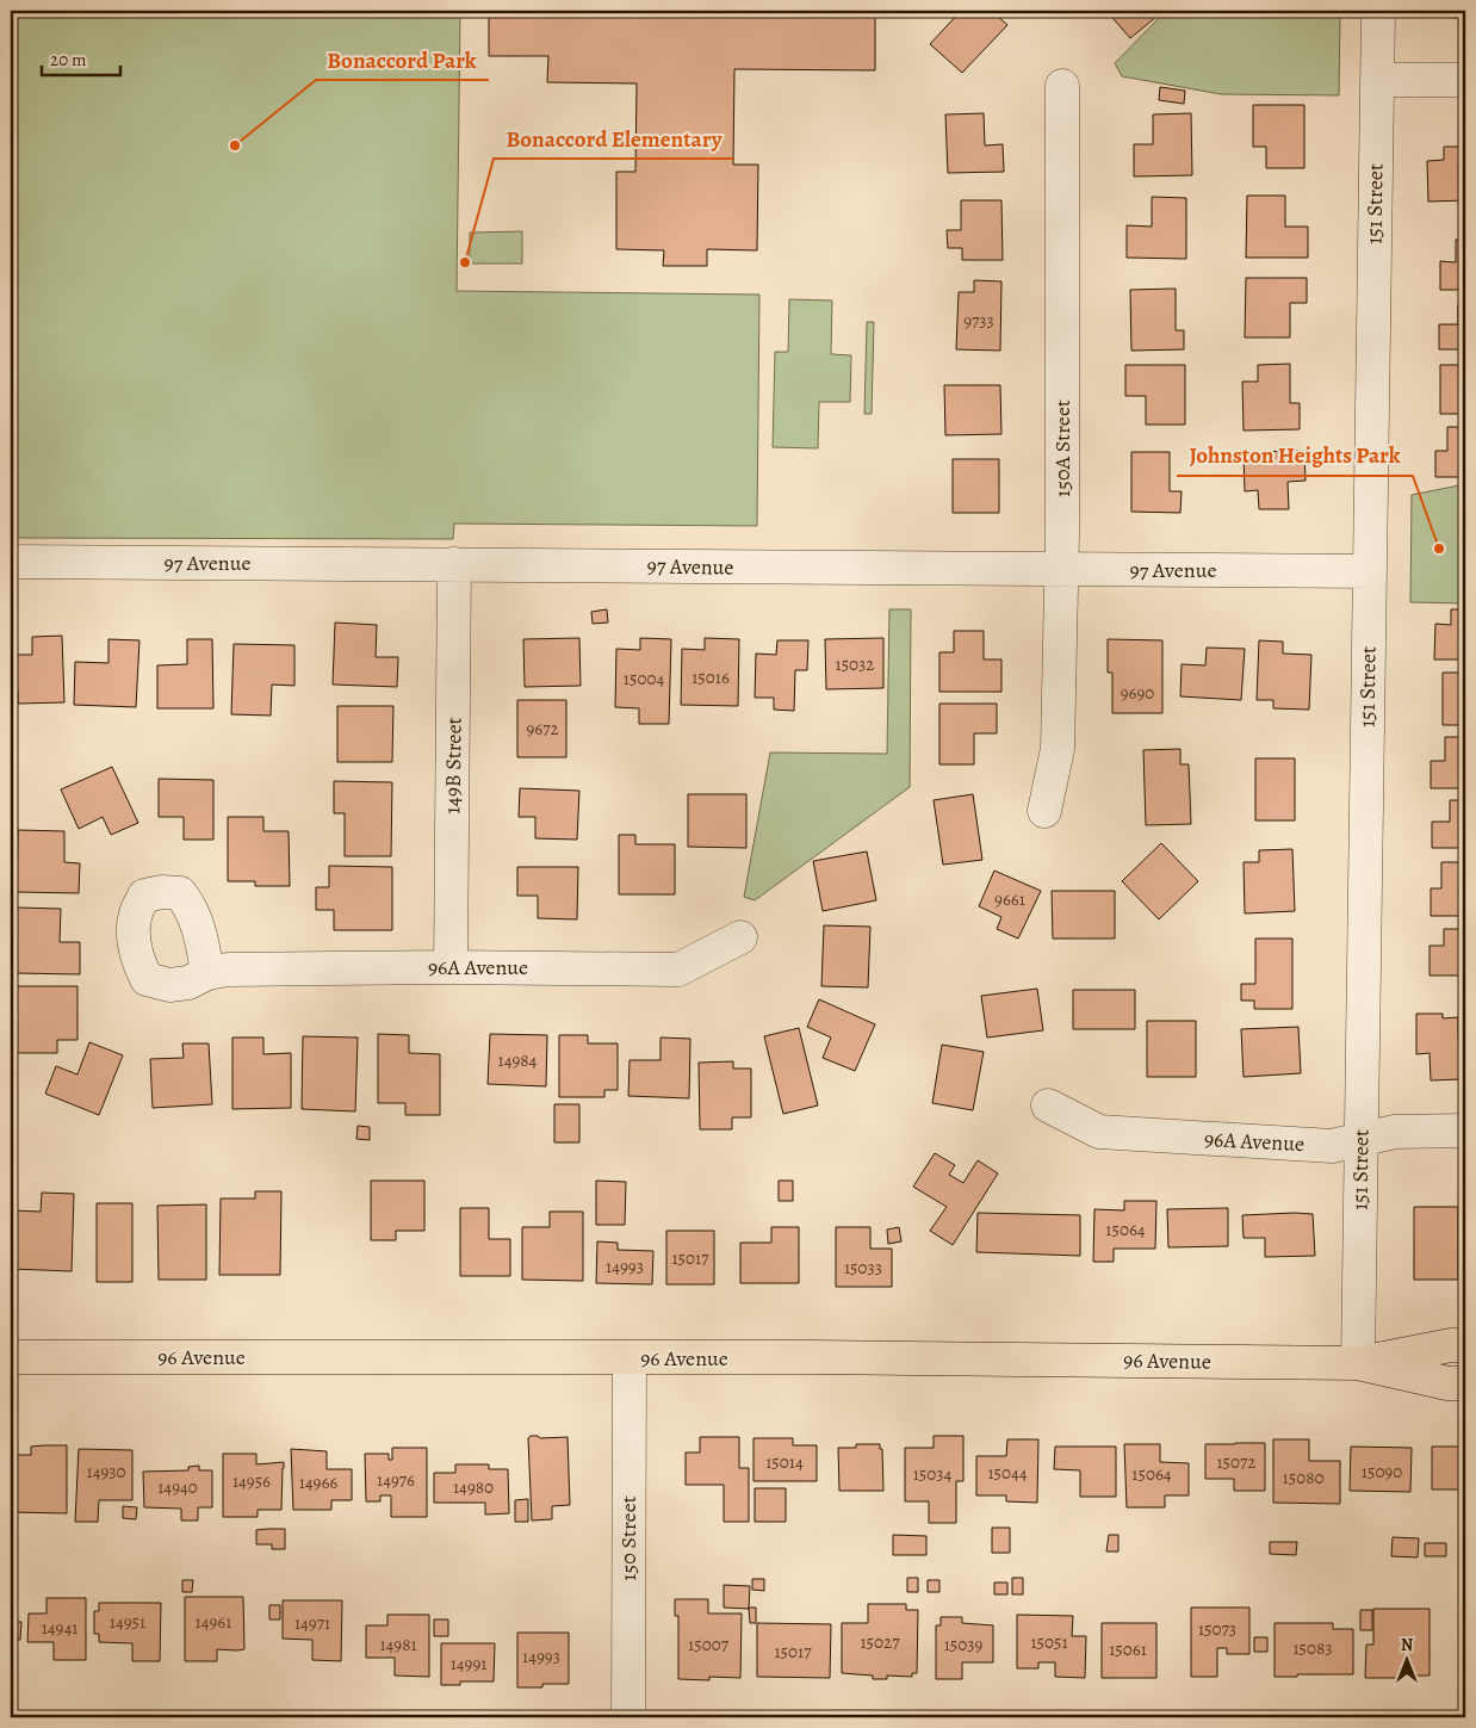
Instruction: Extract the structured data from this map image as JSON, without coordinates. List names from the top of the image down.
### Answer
{
  "streets": {
    "main road": ["96 Avenue"],
    "street": [
      "151 Street",
      "150A Street",
      "97 Avenue",
      "149B Street",
      "96A Avenue",
      "150 Street"
    ]
  },
  "crossings": [
    ["151 Street", "97 Avenue"],
    ["151 Street", "96A Avenue"],
    ["151 Street", "96 Avenue"],
    ["150A Street", "97 Avenue"],
    ["97 Avenue", "149B Street"],
    ["149B Street", "96A Avenue"],
    ["96 Avenue", "150 Street"]
  ],
  "places": ["Bonaccord Park", "Bonaccord Elementary", "Johnston Heights Park"],
  "house_numbers": [
    "9733",
    "15032",
    "15016",
    "15004",
    "9690",
    "9672",
    "9661",
    "14984",
    "15064",
    "15017",
    "14993",
    "15033",
    "15014",
    "15072",
    "14930",
    "15090",
    "15044",
    "15034",
    "15064",
    "15080",
    "14976",
    "14956",
    "14966",
    "14940",
    "14980",
    "14951",
    "14961",
    "14971",
    "14941",
    "15073",
    "15027",
    "15051",
    "14981",
    "15007",
    "15039",
    "15083",
    "15061",
    "15017",
    "14993",
    "14991"
  ],
  "scale_bar": "20 m",
  "north": "top"
}
